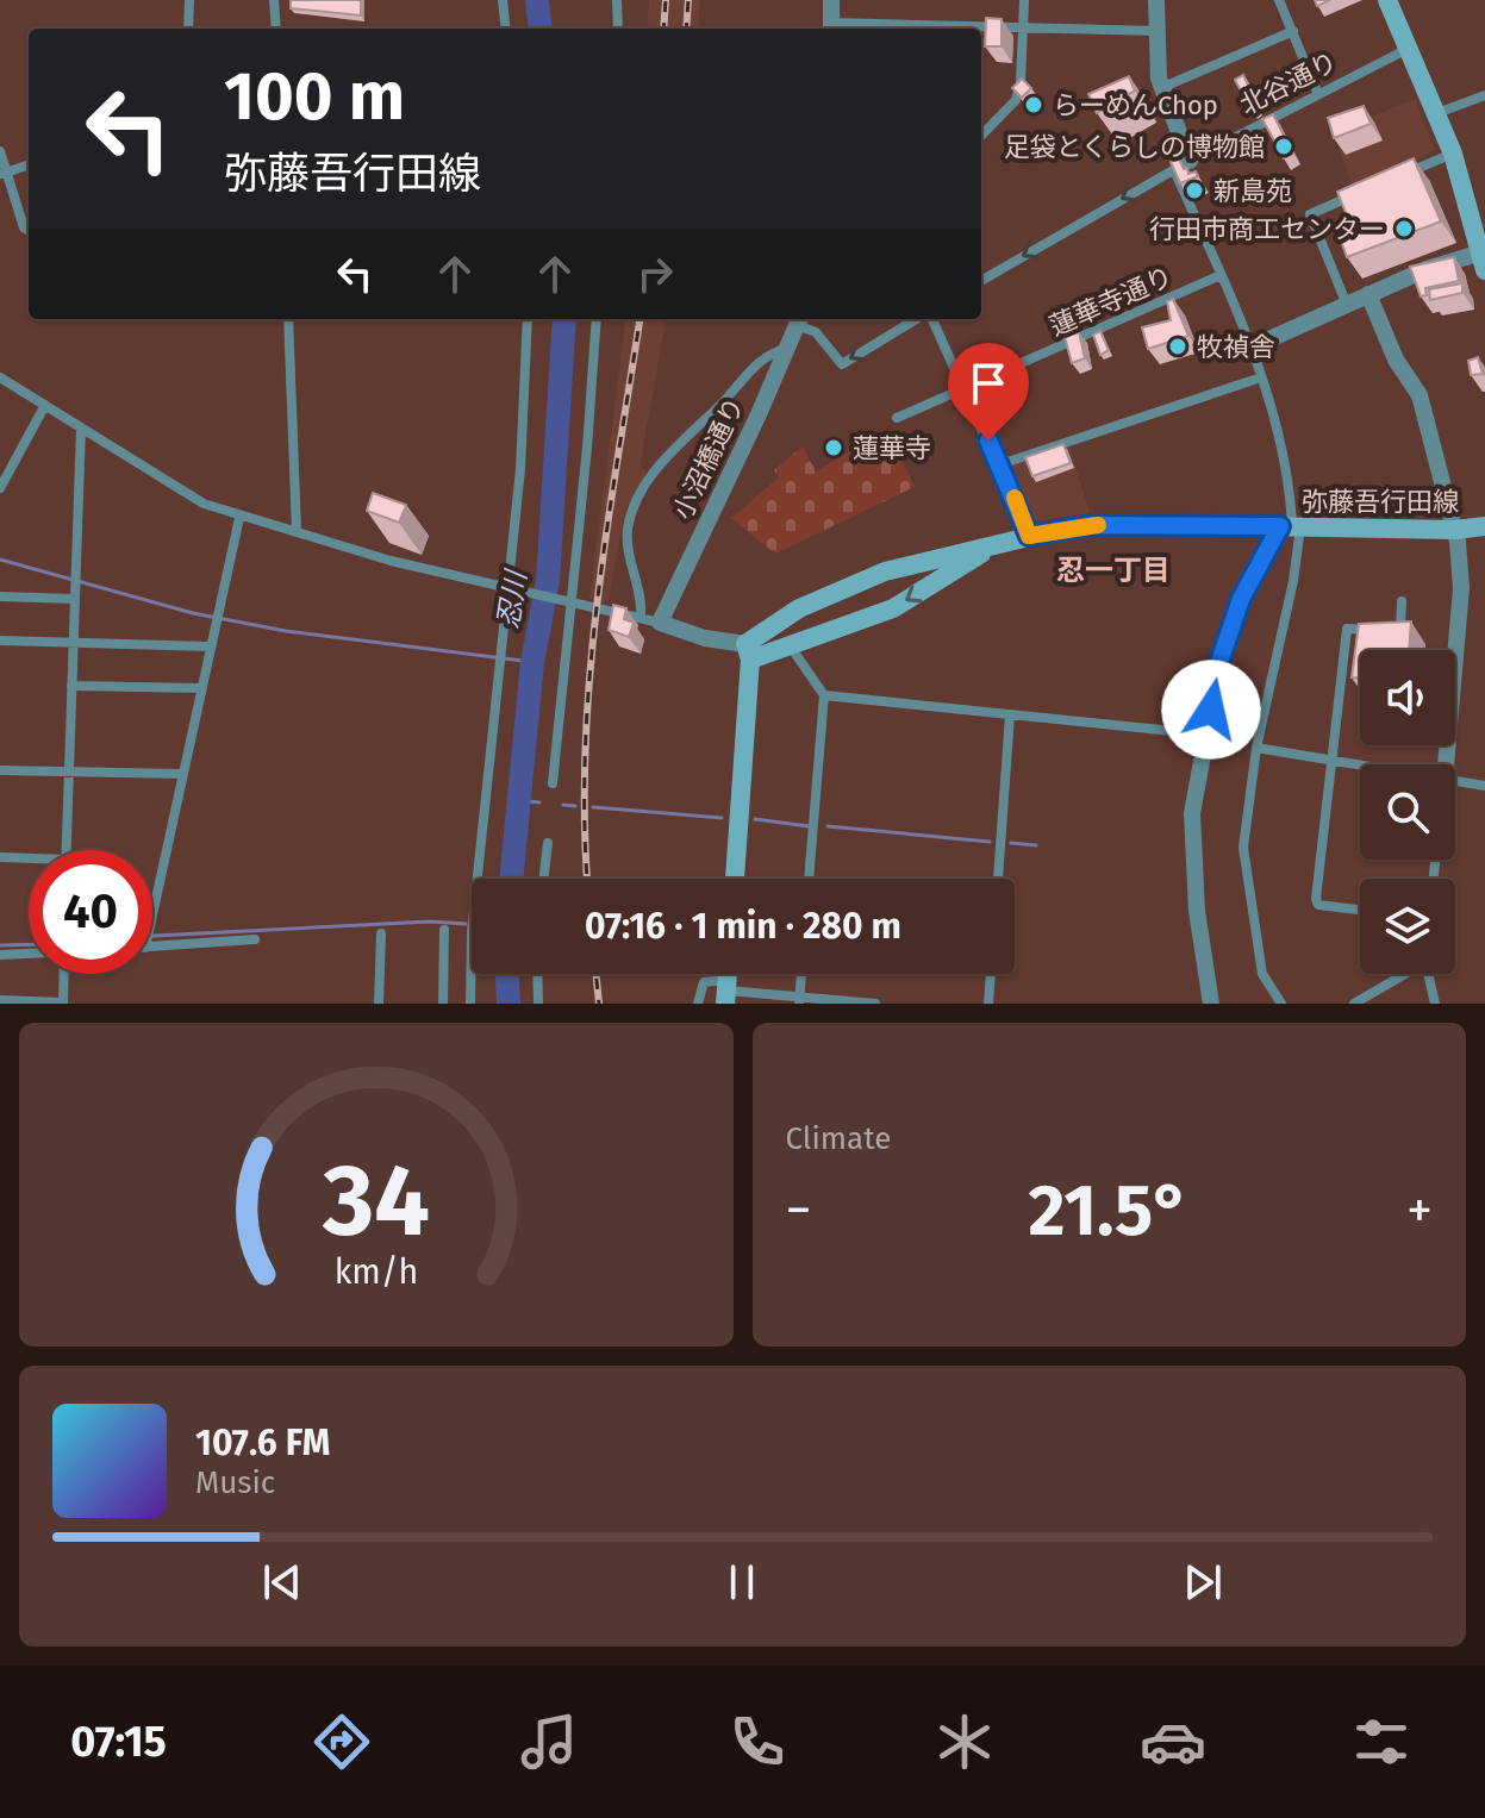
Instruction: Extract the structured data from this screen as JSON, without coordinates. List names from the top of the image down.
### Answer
{
  "streets": {
    "main road": ["弥藤吾行田線"],
    "street": ["北谷通り", "蓮華寺通り", "小沼橋通り"]
  },
  "one_way": ["北谷通り"],
  "districts": ["忍一丁目"],
  "water": ["忍川"],
  "places": [
    "らーめんChop",
    "足袋とくらしの博物館",
    "新島苑",
    "行田市商工センター",
    "牧禎舎",
    "蓮華寺"
  ],
  "page": {
    "turn": ["100 m", "弥藤吾行田線"],
    "limit": "40",
    "trip": "07:16 · 1 min · 280 m",
    "tile": "Climate",
    "heat": ["−", "21.5°", "+"],
    "song": ["107.6 FM", "Music"],
    "tabs": "07:15",
    "gauge": ["34", "km/h"]
  }
}
